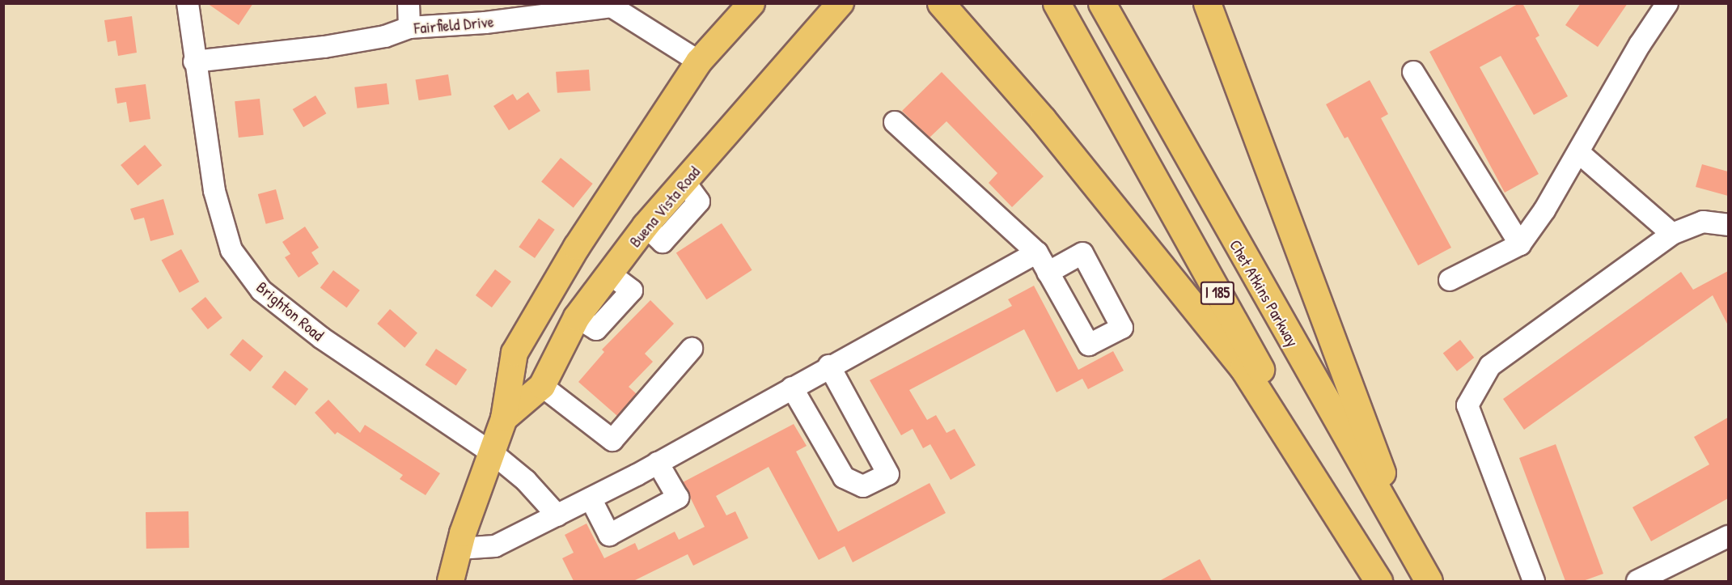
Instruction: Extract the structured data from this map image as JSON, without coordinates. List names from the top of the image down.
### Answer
{
  "streets": {
    "highway": ["I 185", "Chet Atkins Parkway"],
    "main road": ["Buena Vista Road"],
    "street": ["Fairfield Drive", "Brighton Road"]
  },
  "crossings": [
    ["Fairfield Drive", "Brighton Road"]
  ]
}
